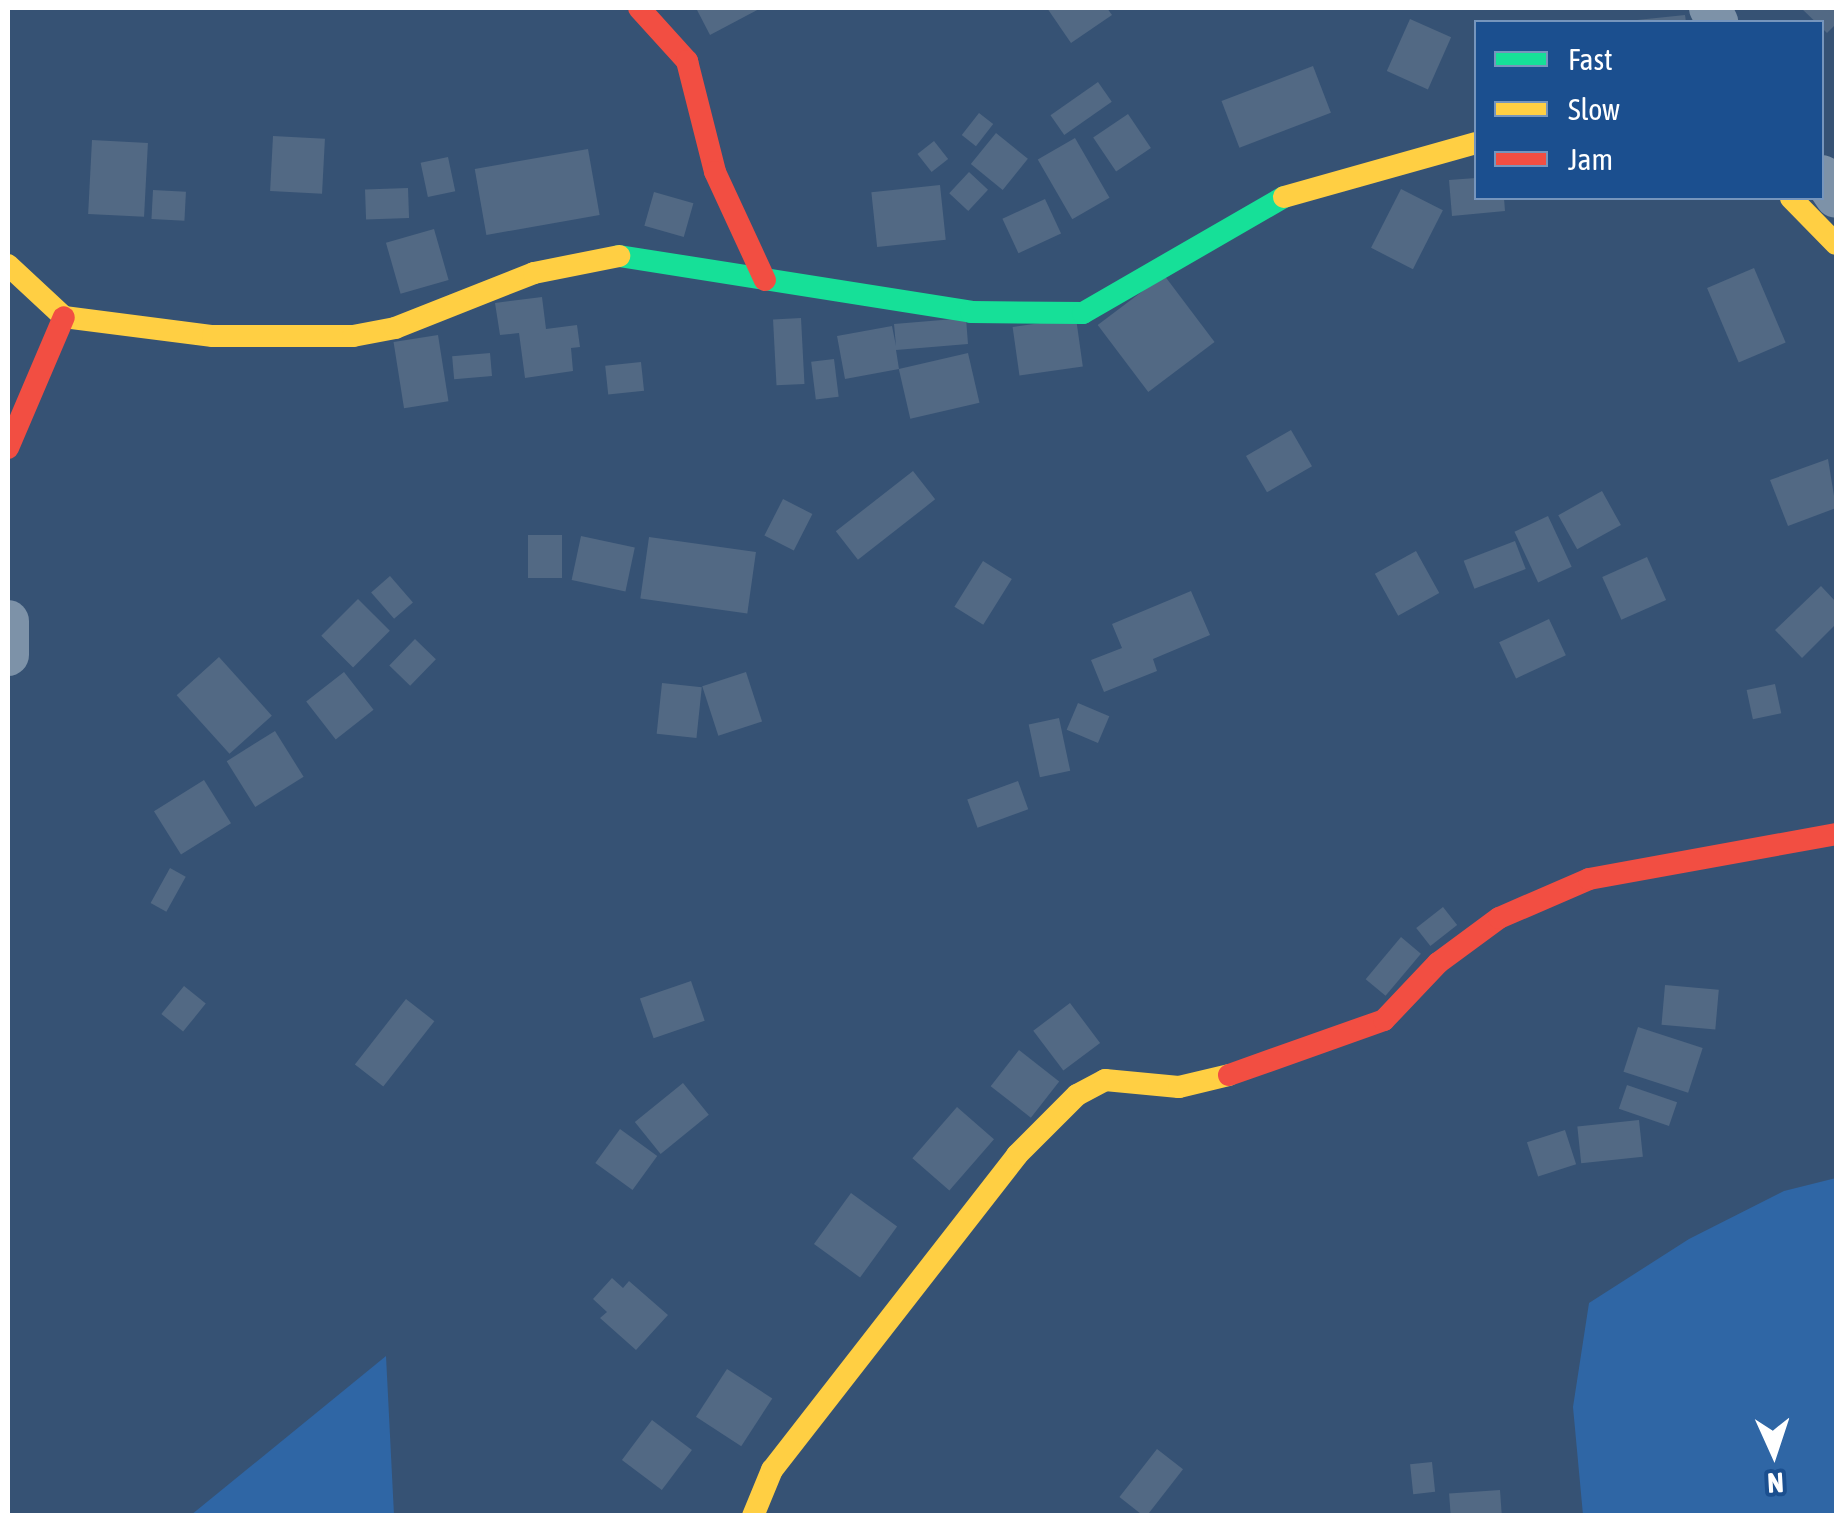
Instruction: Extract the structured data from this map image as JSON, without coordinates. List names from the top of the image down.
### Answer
{
  "legend": ["Fast", "Slow", "Jam"],
  "north": "bottom"
}
